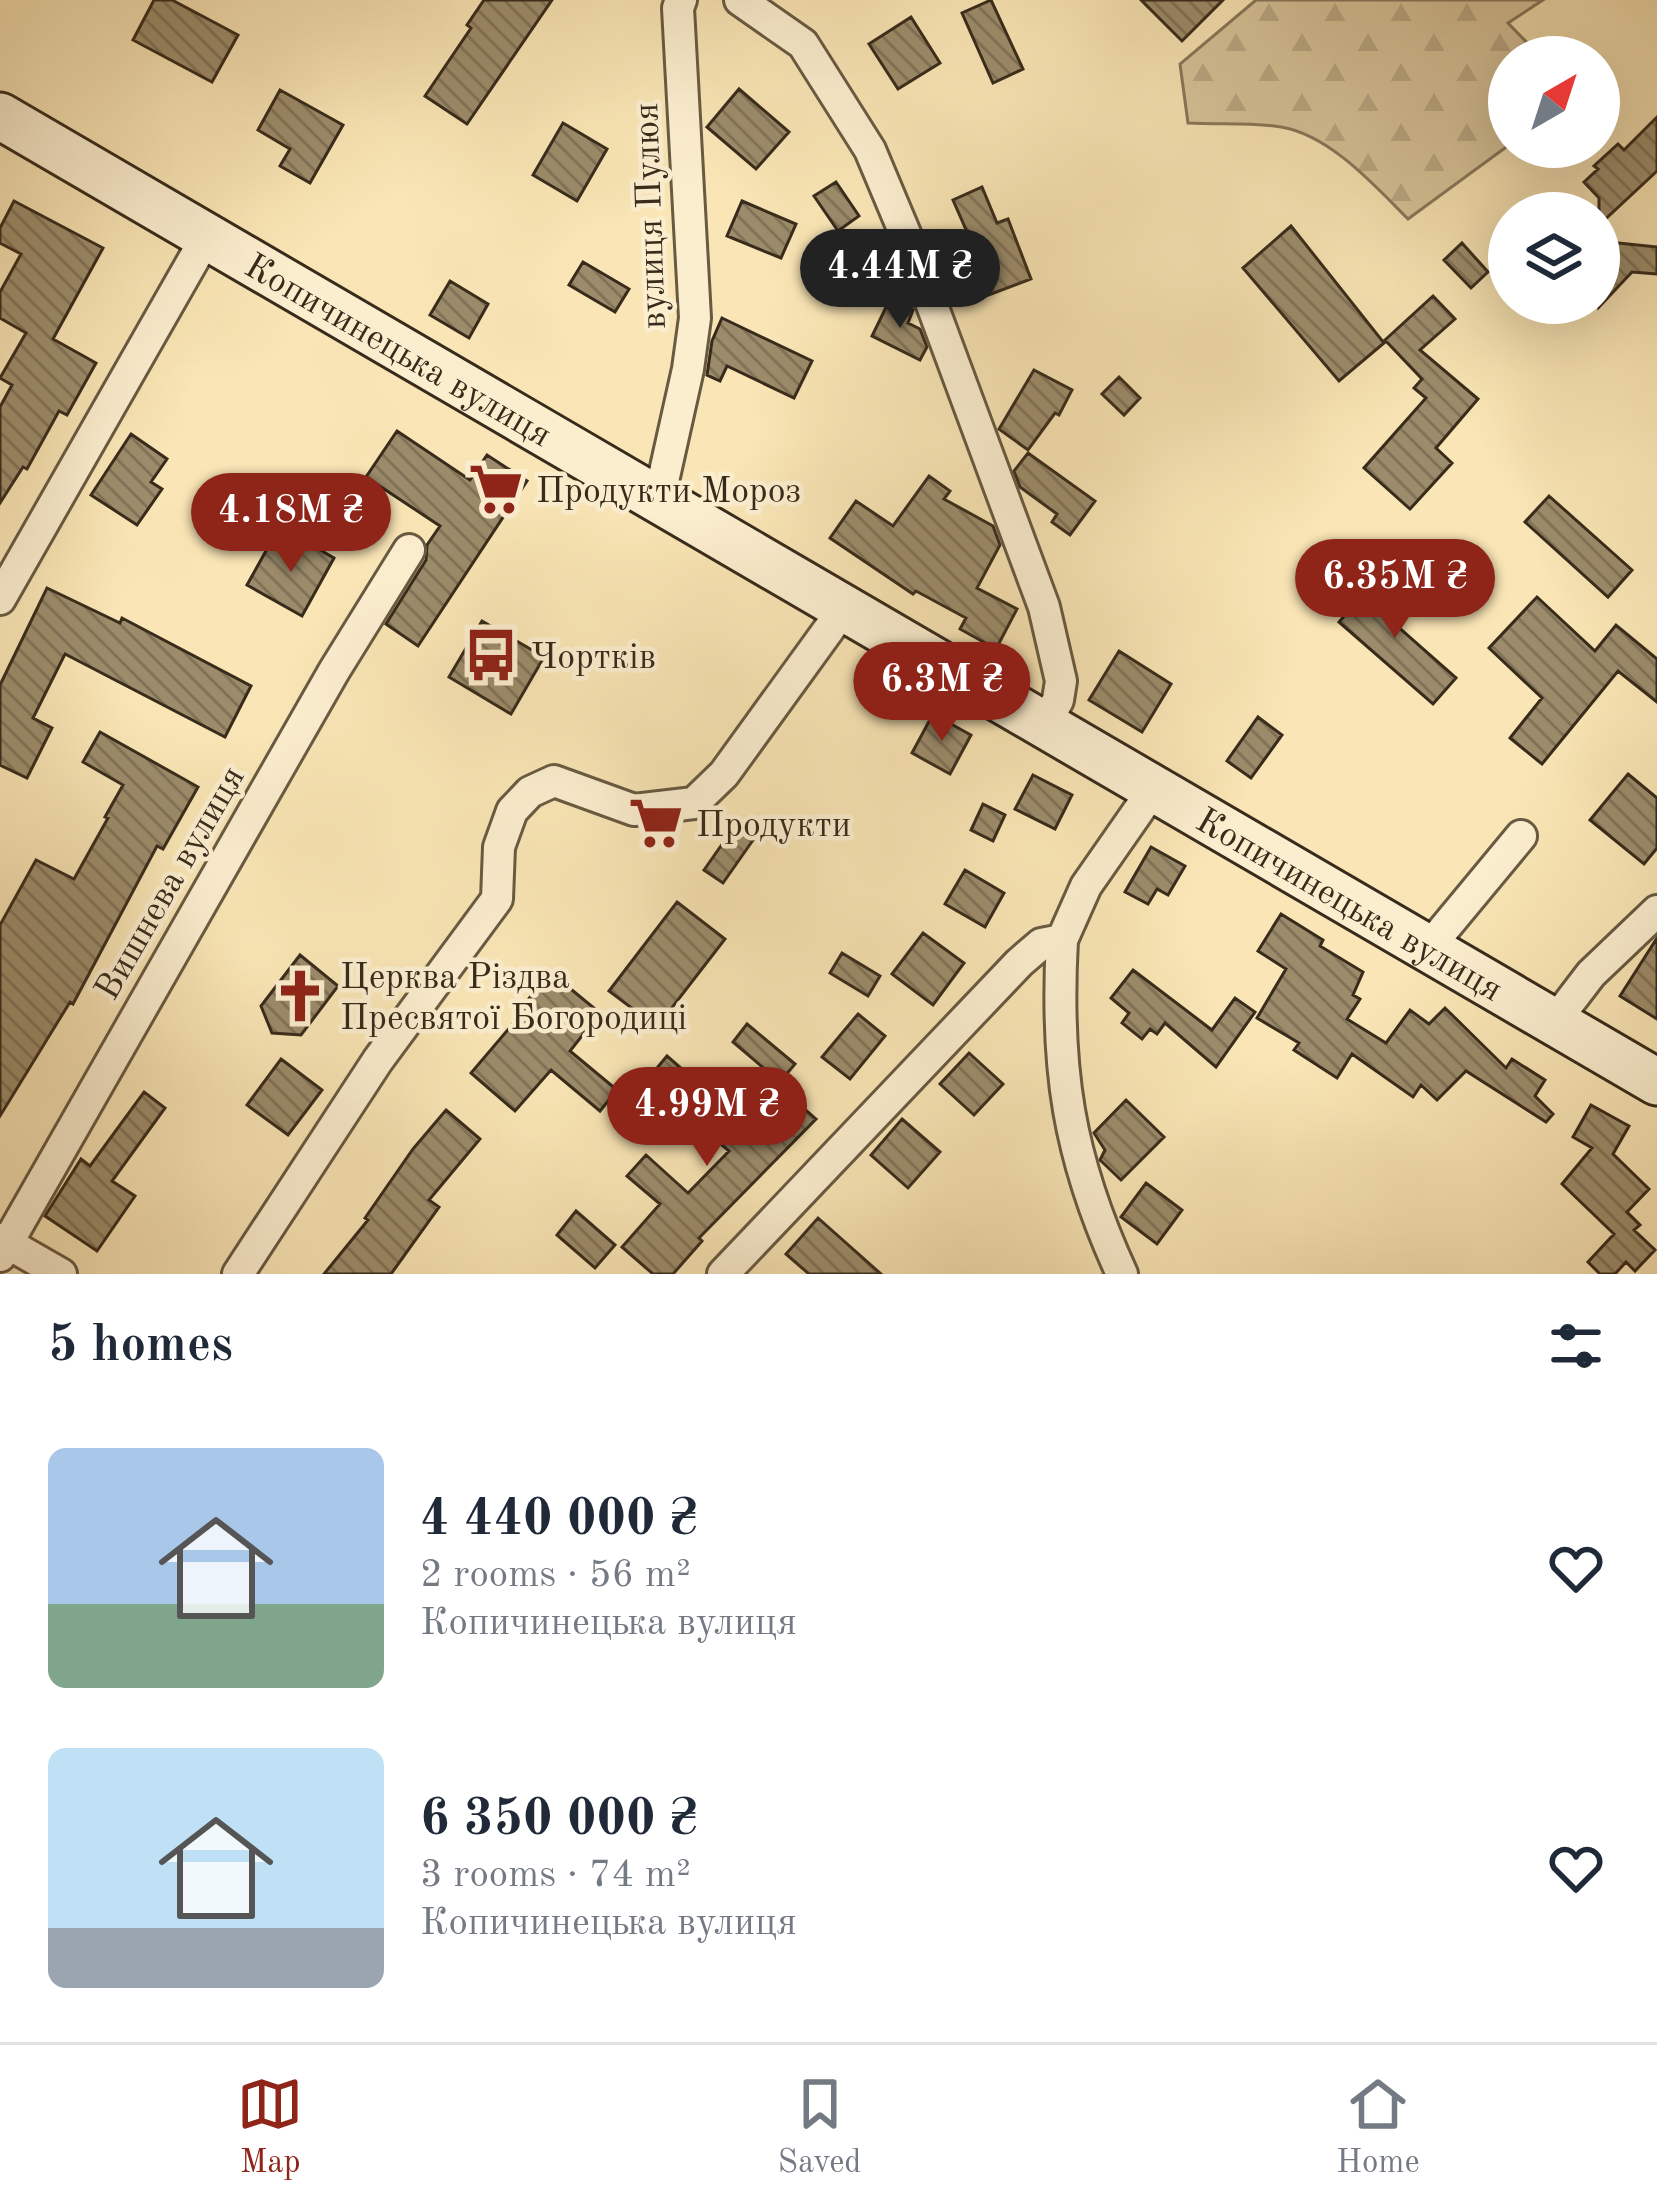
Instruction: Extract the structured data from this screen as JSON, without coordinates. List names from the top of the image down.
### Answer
{
  "streets": {
    "main road": ["Копичинецька вулиця"],
    "street": ["вулиця Пулюя", "Вишнева вулиця"]
  },
  "crossings": [
    ["вулиця Пулюя", "Копичинецька вулиця"]
  ],
  "places": {
    "supermarket": ["Продукти Мороз", "Продукти"],
    "bus stop": ["Чортків"],
    "church": ["Церква Різдва Пресвятої Богородиці"]
  },
  "north": "top right",
  "page": {
    "price": [
      "4.44M ₴",
      "4.18M ₴",
      "6.35M ₴",
      "6.3M ₴",
      "4.99M ₴"
    ],
    "heading": "5 homes",
    "list": [
      {
        "name": "4 440 000 ₴",
        "note": "2 rooms · 56 m² · Копичинецька вулиця"
      },
      {
        "name": "6 350 000 ₴",
        "note": "3 rooms · 74 m² · Копичинецька вулиця"
      }
    ],
    "tabs": ["Map", "Saved", "Home"]
  }
}
